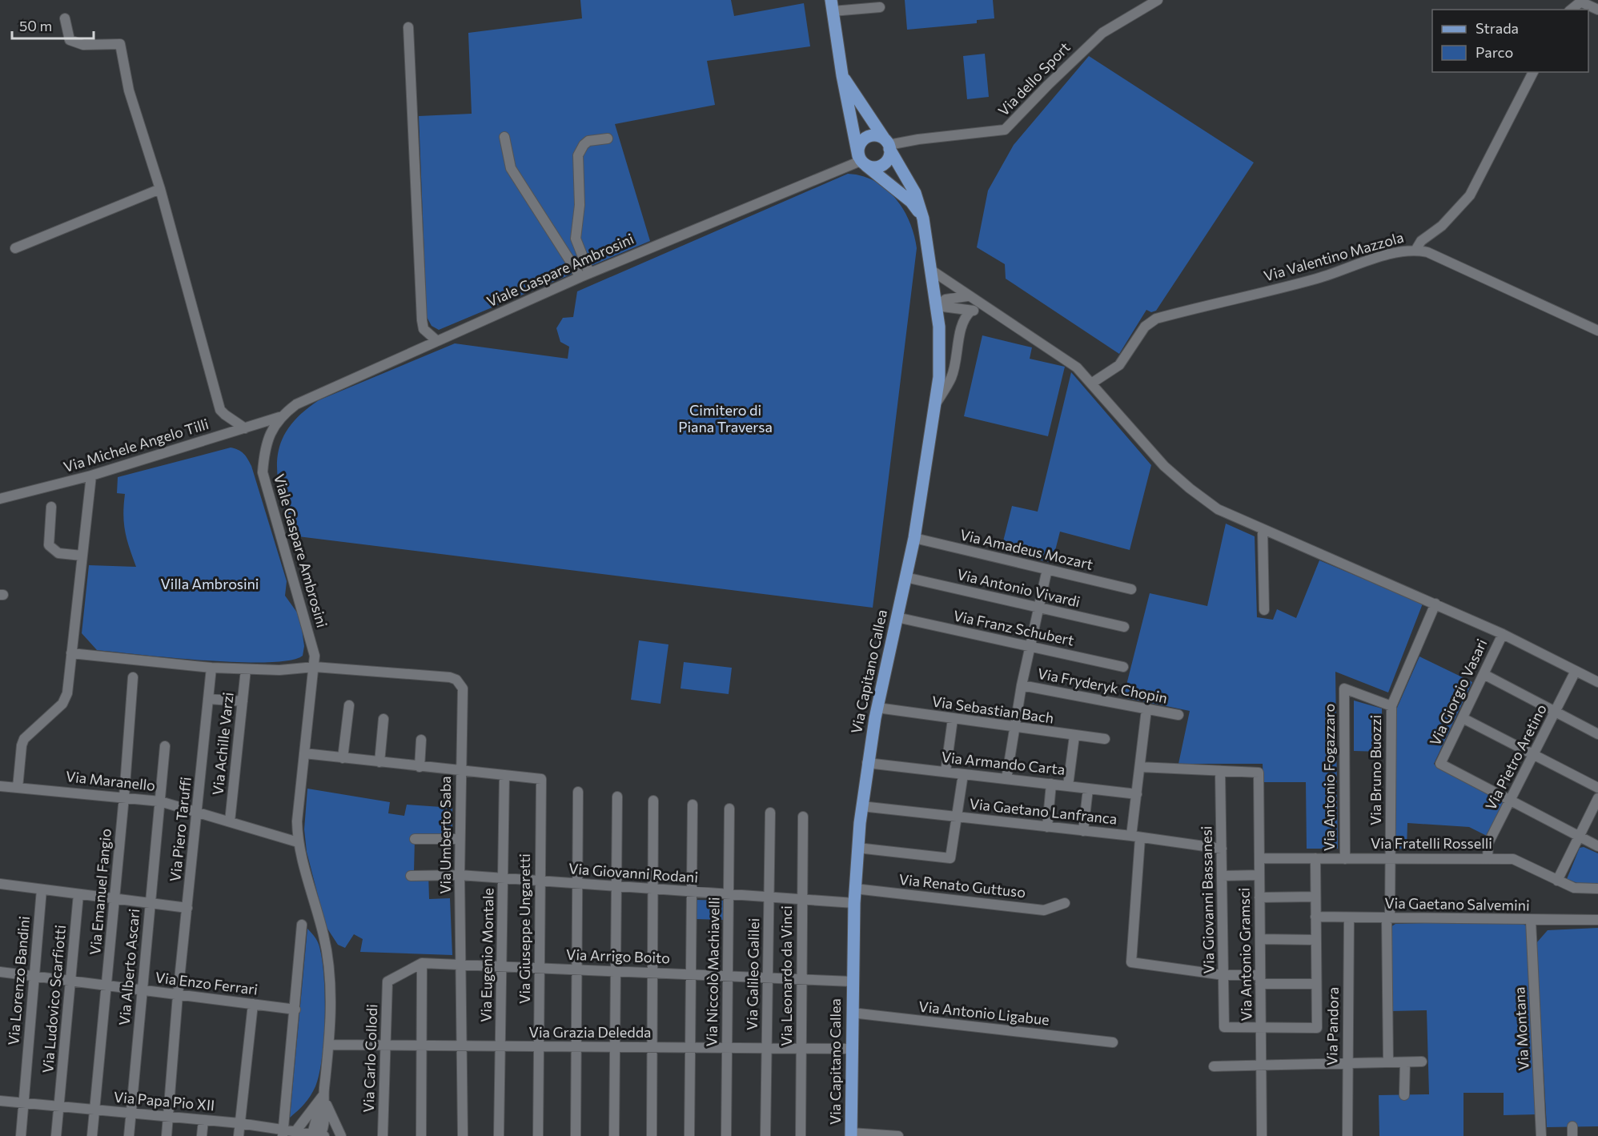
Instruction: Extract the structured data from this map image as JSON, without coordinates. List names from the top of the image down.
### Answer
{
  "streets": {
    "main road": ["Via Capitano Callea"],
    "street": [
      "Via dello Sport",
      "Via Valentino Mazzola",
      "Viale Gaspare Ambrosini",
      "Via Michele Angelo Tilli",
      "Via Amadeus Mozart",
      "Via Antonio Vivardi",
      "Via Franz Schubert",
      "Via Fryderyk Chopin",
      "Via Giorgio Vasari",
      "Via Sebastian Bach",
      "Via Achille Varzi",
      "Via Pietro Aretino",
      "Via Armando Carta",
      "Via Bruno Buozzi",
      "Via Antonio Fogazzaro",
      "Via Maranello",
      "Via Gaetano Lanfranca",
      "Via Piero Taruffi",
      "Via Umberto Saba",
      "Via Fratelli Rosselli",
      "Via Giovanni Rodani",
      "Via Renato Guttuso",
      "Via Emanuel Fangio",
      "Via Giovanni Bassanesi",
      "Via Gaetano Salvemini",
      "Via Giuseppe Ungaretti",
      "Via Antonio Gramsci",
      "Via Eugenio Montale",
      "Via Arrigo Boito",
      "Via Alberto Ascari",
      "Via Niccolò Machiavelli",
      "Via Galileo Galilei",
      "Via Leonardo da Vinci",
      "Via Lorenzo Bandini",
      "Via Enzo Ferrari",
      "Via Ludovico Scarfiotti",
      "Via Antonio Ligabue",
      "Via Pandora",
      "Via Montana",
      "Via Grazia Deledda",
      "Via Carlo Collodi",
      "Via Papa Pio XII"
    ]
  },
  "crossings": [
    ["Via dello Sport", "Viale Gaspare Ambrosini"],
    ["Via dello Sport", "Via Capitano Callea"],
    ["Viale Gaspare Ambrosini", "Via Michele Angelo Tilli"],
    ["Viale Gaspare Ambrosini", "Via Capitano Callea"],
    ["Viale Gaspare Ambrosini", "Via Maranello"],
    ["Viale Gaspare Ambrosini", "Via Umberto Saba"],
    ["Viale Gaspare Ambrosini", "Via Grazia Deledda"],
    ["Viale Gaspare Ambrosini", "Via Papa Pio XII"],
    ["Via Amadeus Mozart", "Via Capitano Callea"],
    ["Via Antonio Vivardi", "Via Capitano Callea"],
    ["Via Franz Schubert", "Via Capitano Callea"],
    ["Via Capitano Callea", "Via Sebastian Bach"],
    ["Via Capitano Callea", "Via Armando Carta"],
    ["Via Capitano Callea", "Via Gaetano Lanfranca"],
    ["Via Capitano Callea", "Via Giovanni Rodani"],
    ["Via Capitano Callea", "Via Renato Guttuso"],
    ["Via Capitano Callea", "Via Arrigo Boito"],
    ["Via Capitano Callea", "Via Antonio Ligabue"],
    ["Via Capitano Callea", "Via Grazia Deledda"],
    ["Via Giorgio Vasari", "Via Pietro Aretino"],
    ["Via Achille Varzi", "Via Maranello"],
    ["Via Achille Varzi", "Via Umberto Saba"],
    ["Via Pietro Aretino", "Via Fratelli Rosselli"],
    ["Via Bruno Buozzi", "Via Antonio Fogazzaro"],
    ["Via Bruno Buozzi", "Via Fratelli Rosselli"],
    ["Via Bruno Buozzi", "Via Gaetano Salvemini"],
    ["Via Antonio Fogazzaro", "Via Fratelli Rosselli"],
    ["Via Maranello", "Via Piero Taruffi"],
    ["Via Maranello", "Via Emanuel Fangio"],
    ["Via Maranello", "Via Alberto Ascari"],
    ["Via Gaetano Lanfranca", "Via Giovanni Bassanesi"],
    ["Via Piero Taruffi", "Via Umberto Saba"],
    ["Via Piero Taruffi", "Via Enzo Ferrari"],
    ["Via Piero Taruffi", "Via Papa Pio XII"],
    ["Via Umberto Saba", "Via Giovanni Rodani"],
    ["Via Umberto Saba", "Via Arrigo Boito"],
    ["Via Umberto Saba", "Via Grazia Deledda"],
    ["Via Fratelli Rosselli", "Via Antonio Gramsci"],
    ["Via Giovanni Rodani", "Via Giuseppe Ungaretti"],
    ["Via Giovanni Rodani", "Via Eugenio Montale"],
    ["Via Giovanni Rodani", "Via Niccolò Machiavelli"],
    ["Via Giovanni Rodani", "Via Galileo Galilei"],
    ["Via Giovanni Rodani", "Via Leonardo da Vinci"],
    ["Via Emanuel Fangio", "Via Enzo Ferrari"],
    ["Via Emanuel Fangio", "Via Papa Pio XII"],
    ["Via Giovanni Bassanesi", "Via Antonio Gramsci"],
    ["Via Gaetano Salvemini", "Via Pandora"],
    ["Via Gaetano Salvemini", "Via Montana"],
    ["Via Giuseppe Ungaretti", "Via Eugenio Montale"],
    ["Via Giuseppe Ungaretti", "Via Arrigo Boito"],
    ["Via Giuseppe Ungaretti", "Via Grazia Deledda"],
    ["Via Eugenio Montale", "Via Arrigo Boito"],
    ["Via Eugenio Montale", "Via Grazia Deledda"],
    ["Via Arrigo Boito", "Via Niccolò Machiavelli"],
    ["Via Arrigo Boito", "Via Galileo Galilei"],
    ["Via Arrigo Boito", "Via Leonardo da Vinci"],
    ["Via Arrigo Boito", "Via Carlo Collodi"],
    ["Via Alberto Ascari", "Via Enzo Ferrari"],
    ["Via Alberto Ascari", "Via Papa Pio XII"],
    ["Via Niccolò Machiavelli", "Via Grazia Deledda"],
    ["Via Galileo Galilei", "Via Grazia Deledda"],
    ["Via Leonardo da Vinci", "Via Grazia Deledda"],
    ["Via Lorenzo Bandini", "Via Enzo Ferrari"],
    ["Via Lorenzo Bandini", "Via Papa Pio XII"],
    ["Via Enzo Ferrari", "Via Ludovico Scarfiotti"],
    ["Via Ludovico Scarfiotti", "Via Papa Pio XII"],
    ["Via Grazia Deledda", "Via Carlo Collodi"]
  ],
  "parks": ["Cimitero di Piana Traversa", "Villa Ambrosini"],
  "legend": ["Strada", "Parco"],
  "scale_bar": "50 m"
}
